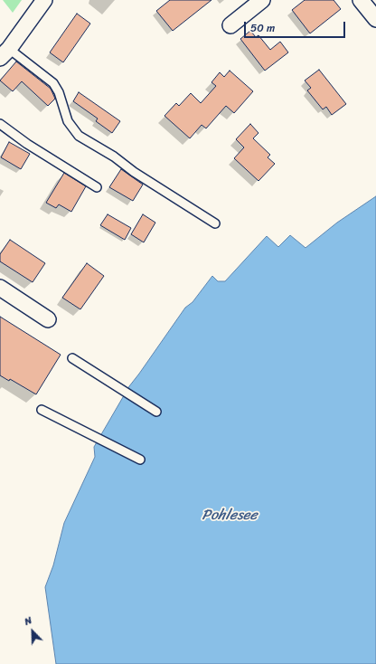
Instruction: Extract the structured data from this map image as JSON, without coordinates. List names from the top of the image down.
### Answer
{
  "water": ["Pohlesee"],
  "scale_bar": "50 m",
  "north": "top left"
}
